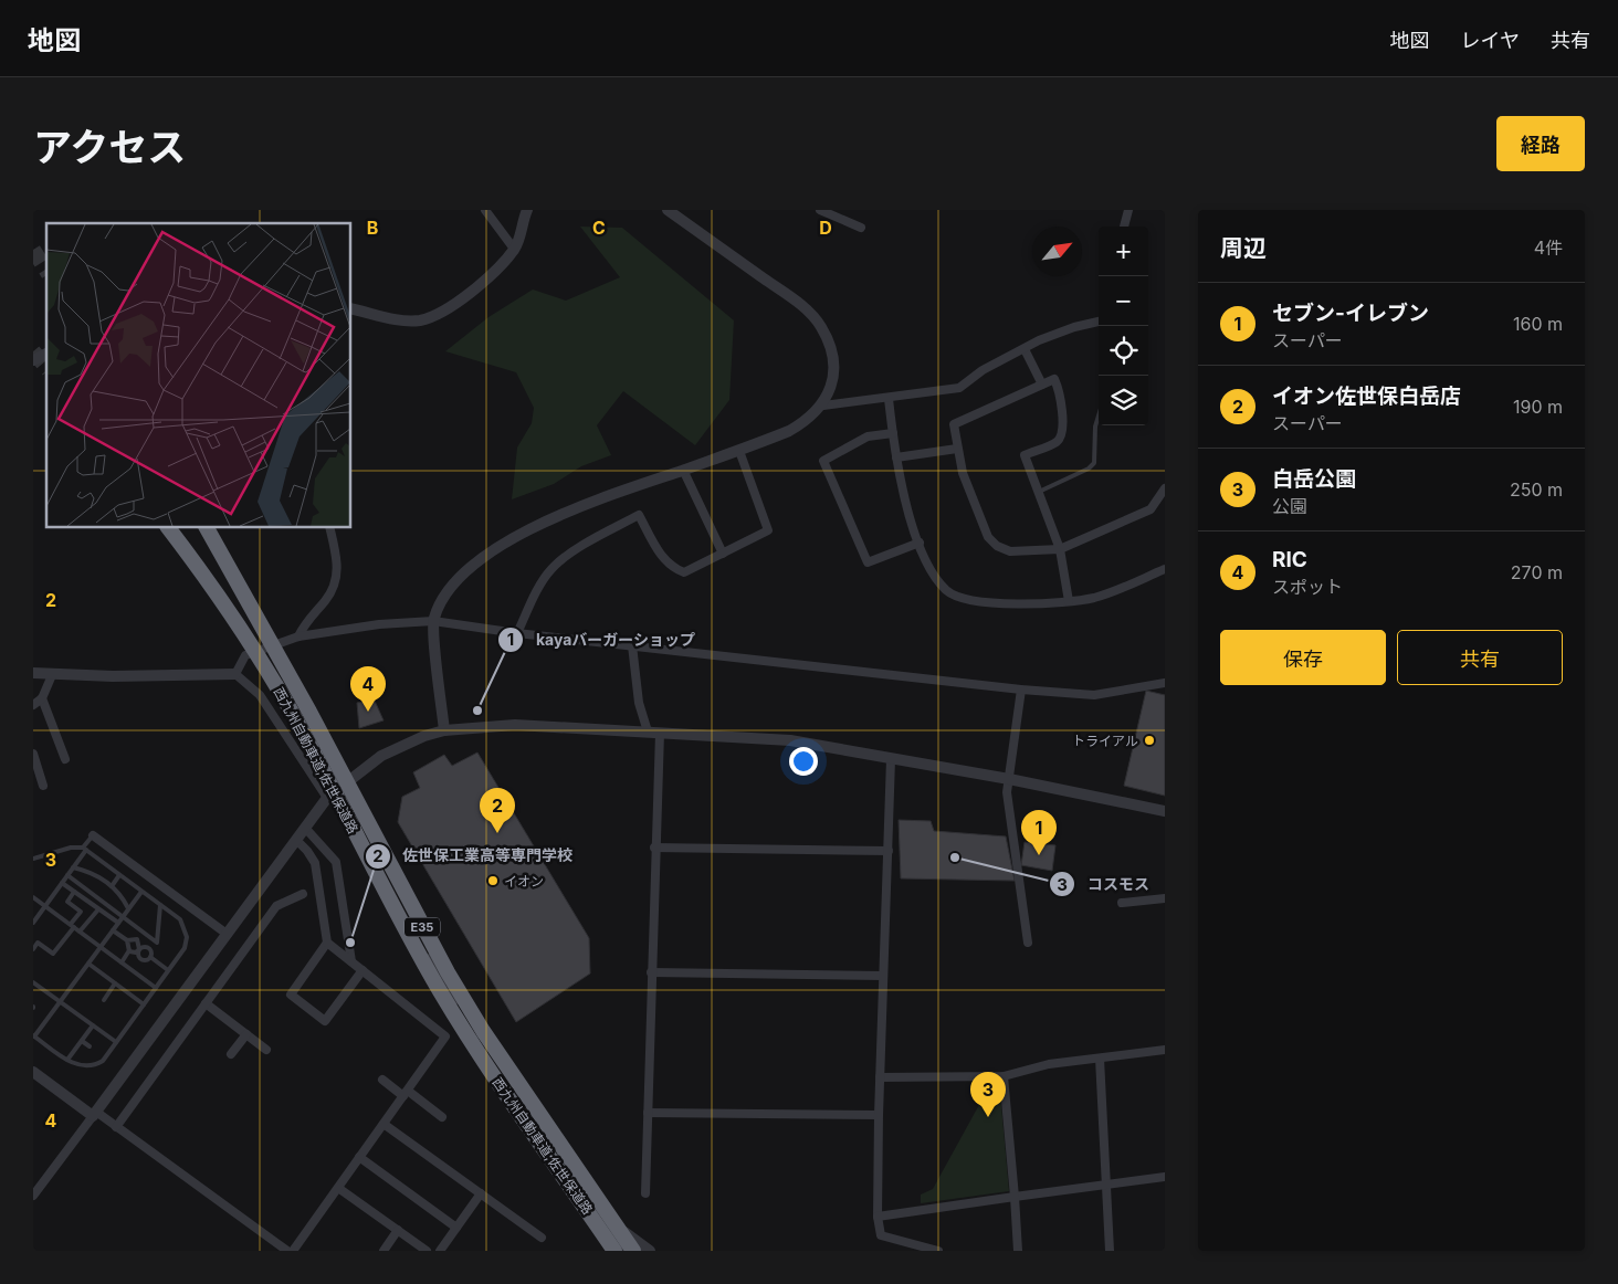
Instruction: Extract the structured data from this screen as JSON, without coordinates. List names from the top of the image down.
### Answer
{
  "streets": {
    "highway": ["西九州自動車道;佐世保道路", "E35"]
  },
  "places": [
    "kayaバーガーショップ",
    "トライアル",
    "コスモス",
    "イオン",
    "佐世保工業高等専門学校"
  ],
  "north": "top right",
  "page": {
    "header": "地図",
    "nav": ["地図", "レイヤ", "共有"],
    "title": "アクセス",
    "buttons": [
      "経路",
      ["保存", "共有"]
    ],
    "heading": ["周辺", "4件"],
    "map_buttons": ["+", "−"],
    "list": [
      {
        "mark": "1",
        "name": "セブン-イレブン",
        "note": "スーパー",
        "value": "160 m"
      },
      {
        "mark": "2",
        "name": "イオン佐世保白岳店",
        "note": "スーパー",
        "value": "190 m"
      },
      {
        "mark": "3",
        "name": "白岳公園",
        "note": "公園",
        "value": "250 m"
      },
      {
        "mark": "4",
        "name": "RIC",
        "note": "スポット",
        "value": "270 m"
      }
    ],
    "pins": [
      "4",
      "2",
      "1",
      "3"
    ]
  },
  "grid": {
    "columns": ["B", "C", "D"],
    "rows": ["2", "3", "4"]
  }
}
